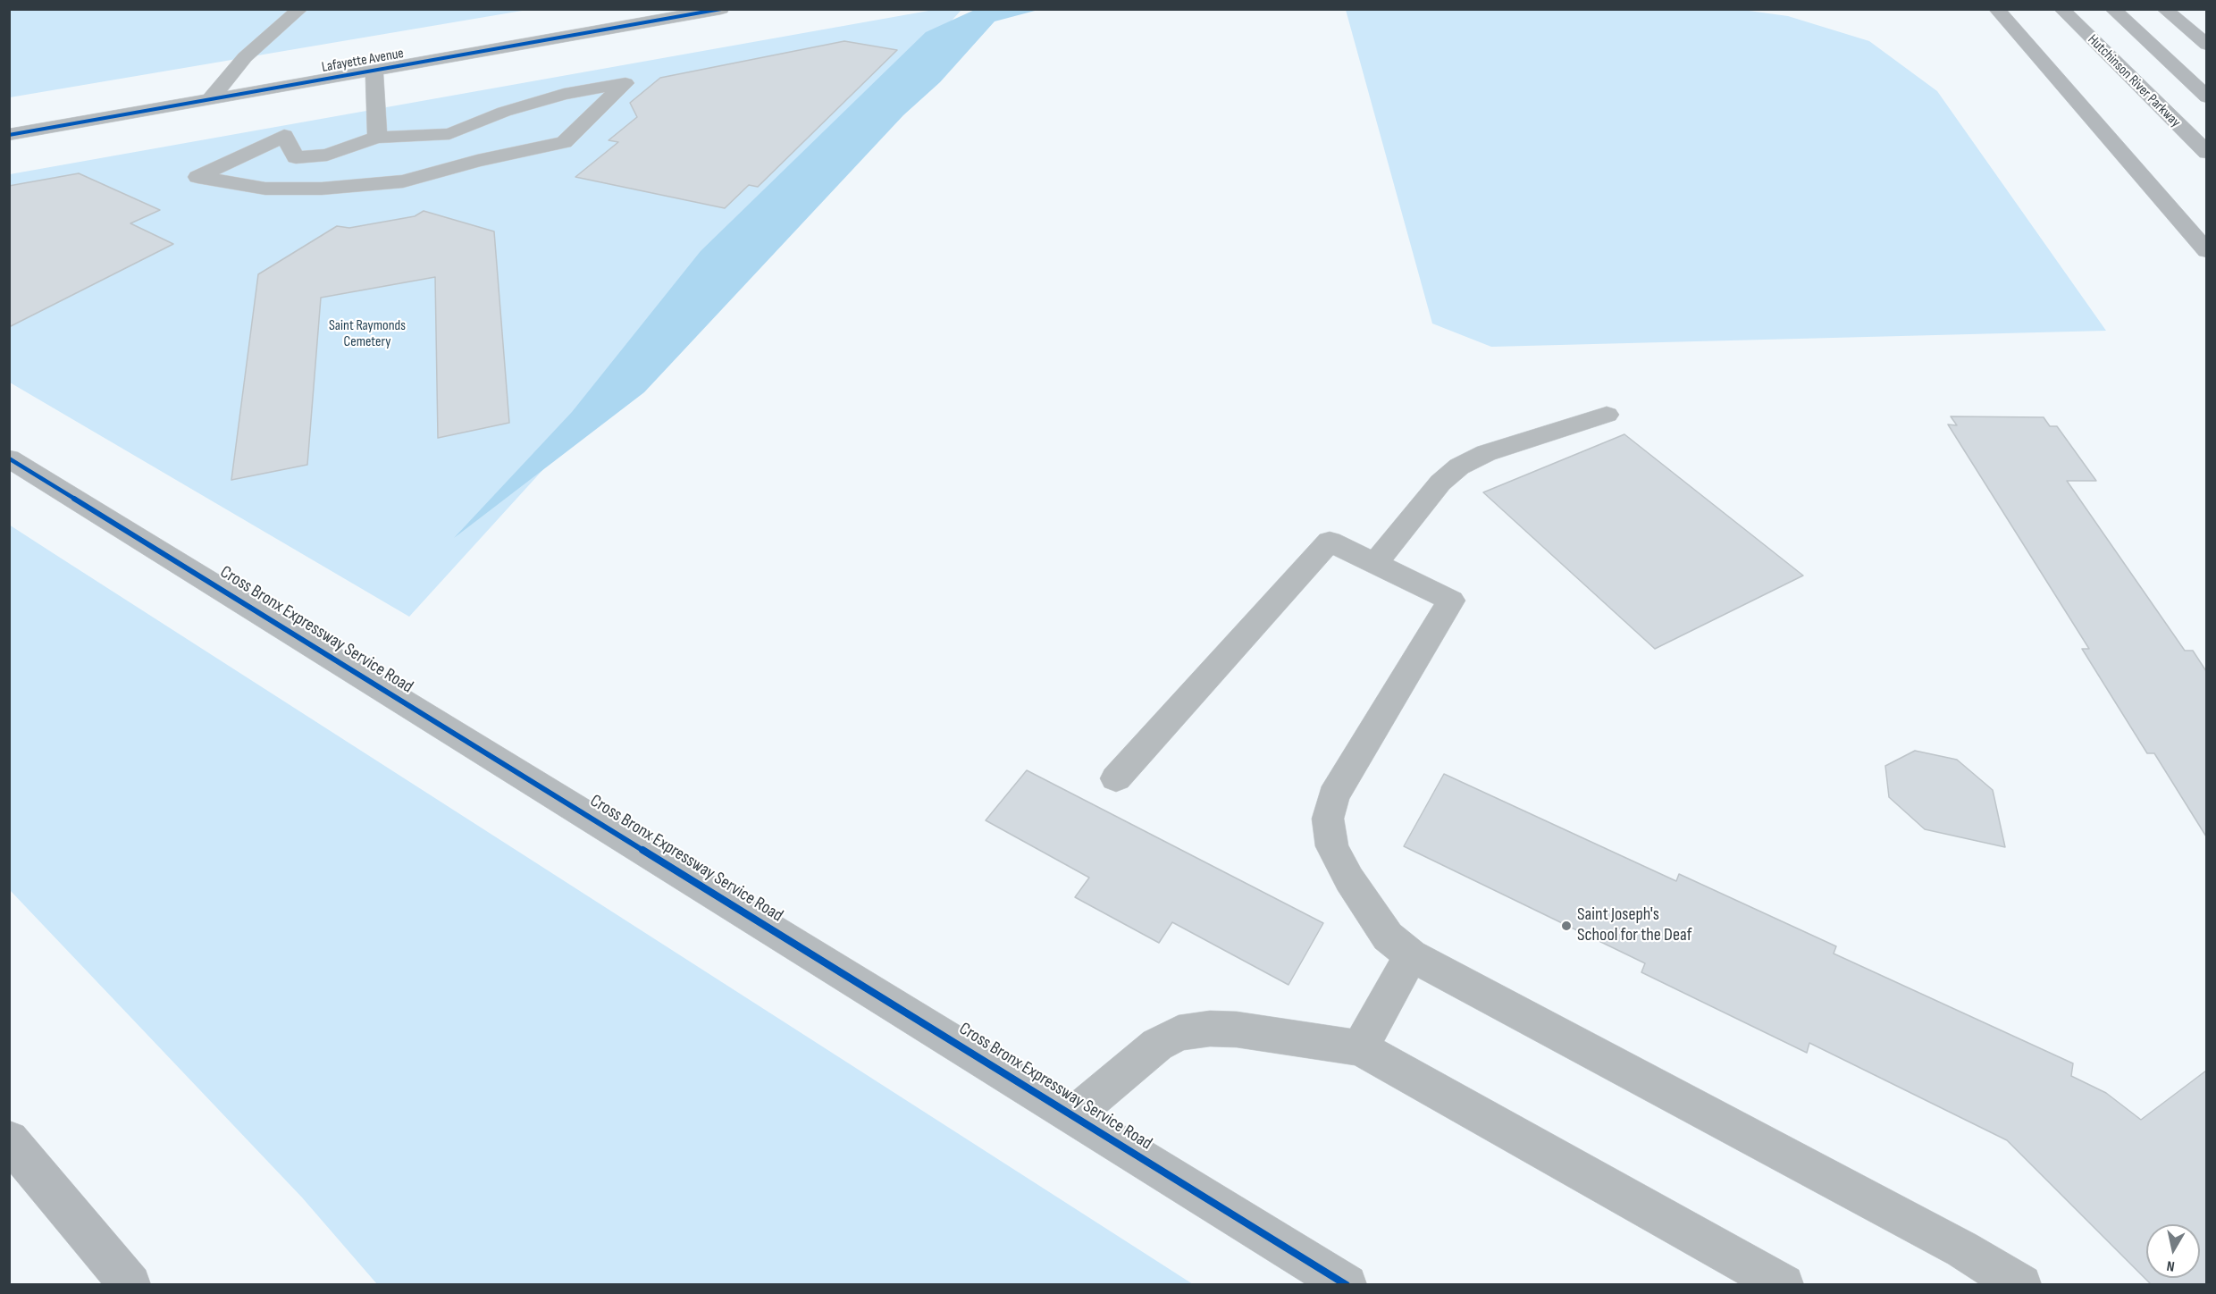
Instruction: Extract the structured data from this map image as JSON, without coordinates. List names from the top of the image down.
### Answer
{
  "streets": {
    "highway": ["Hutchinson River Parkway"],
    "street": ["Lafayette Avenue", "Cross Bronx Expressway Service Road"]
  },
  "parks": ["Saint Raymonds Cemetery"],
  "places": ["Saint Joseph's School for the Deaf"],
  "north": "bottom"
}
